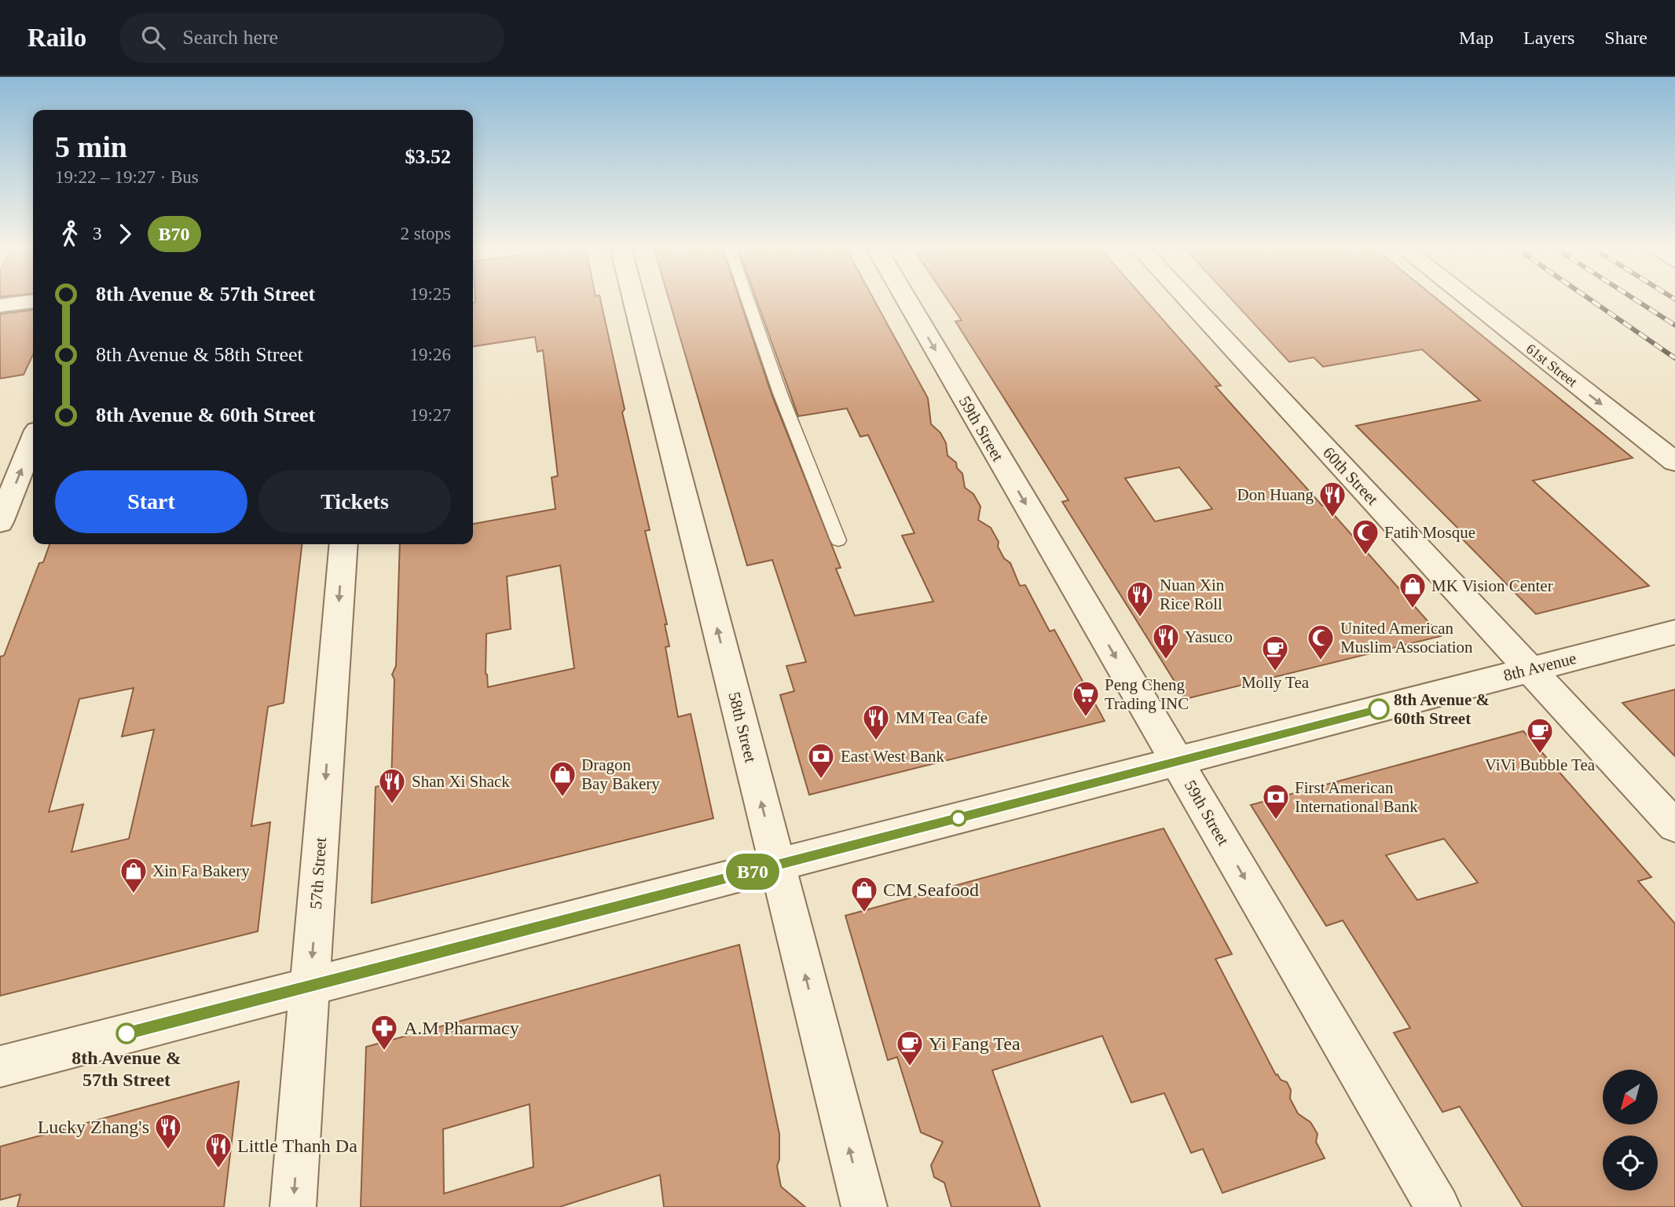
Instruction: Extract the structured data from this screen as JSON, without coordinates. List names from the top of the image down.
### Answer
{
  "streets": {
    "street": [
      "61st Street",
      "59th Street",
      "60th Street",
      "8th Avenue",
      "58th Street",
      "57th Street"
    ]
  },
  "crossings": [
    ["59th Street", "8th Avenue"],
    ["60th Street", "8th Avenue"],
    ["8th Avenue", "58th Street"],
    ["8th Avenue", "57th Street"]
  ],
  "one_way": [
    "61st Street",
    "59th Street",
    "58th Street",
    "57th Street"
  ],
  "places": {
    "restaurant": [
      "Don Huang",
      "Nuan Xin Rice Roll",
      "Yasuco",
      "MM Tea Cafe",
      "Shan Xi Shack",
      "Lucky Zhang's",
      "Little Thanh Da"
    ],
    "mosque": ["Fatih Mosque", "United American Muslim Association"],
    "shop": [
      "MK Vision Center",
      "Dragon Bay Bakery",
      "Xin Fa Bakery",
      "CM Seafood"
    ],
    "cafe": ["Molly Tea", "ViVi Bubble Tea", "Yi Fang Tea"],
    "other": ["8th Avenue & 60th Street", "8th Avenue & 57th Street"],
    "supermarket": ["Peng Cheng Trading INC"],
    "bank": ["East West Bank", "First American International Bank"],
    "pharmacy": ["A.M Pharmacy"]
  },
  "lines": ["bus line B70"],
  "north": "bottom left",
  "page": {
    "header": "Railo",
    "search": "Search here",
    "nav": ["Map", "Layers", "Share"],
    "on_map": "B70",
    "heading": ["5 min", "19:22 – 19:27 · Bus", "$3.52"],
    "legs": ["3", "B70", "2 stops"],
    "list": [
      {
        "name": "8th Avenue & 57th Street",
        "value": "19:25"
      },
      {
        "name": "8th Avenue & 58th Street",
        "value": "19:26"
      },
      {
        "name": "8th Avenue & 60th Street",
        "value": "19:27"
      }
    ],
    "buttons": ["Start", "Tickets"]
  }
}
